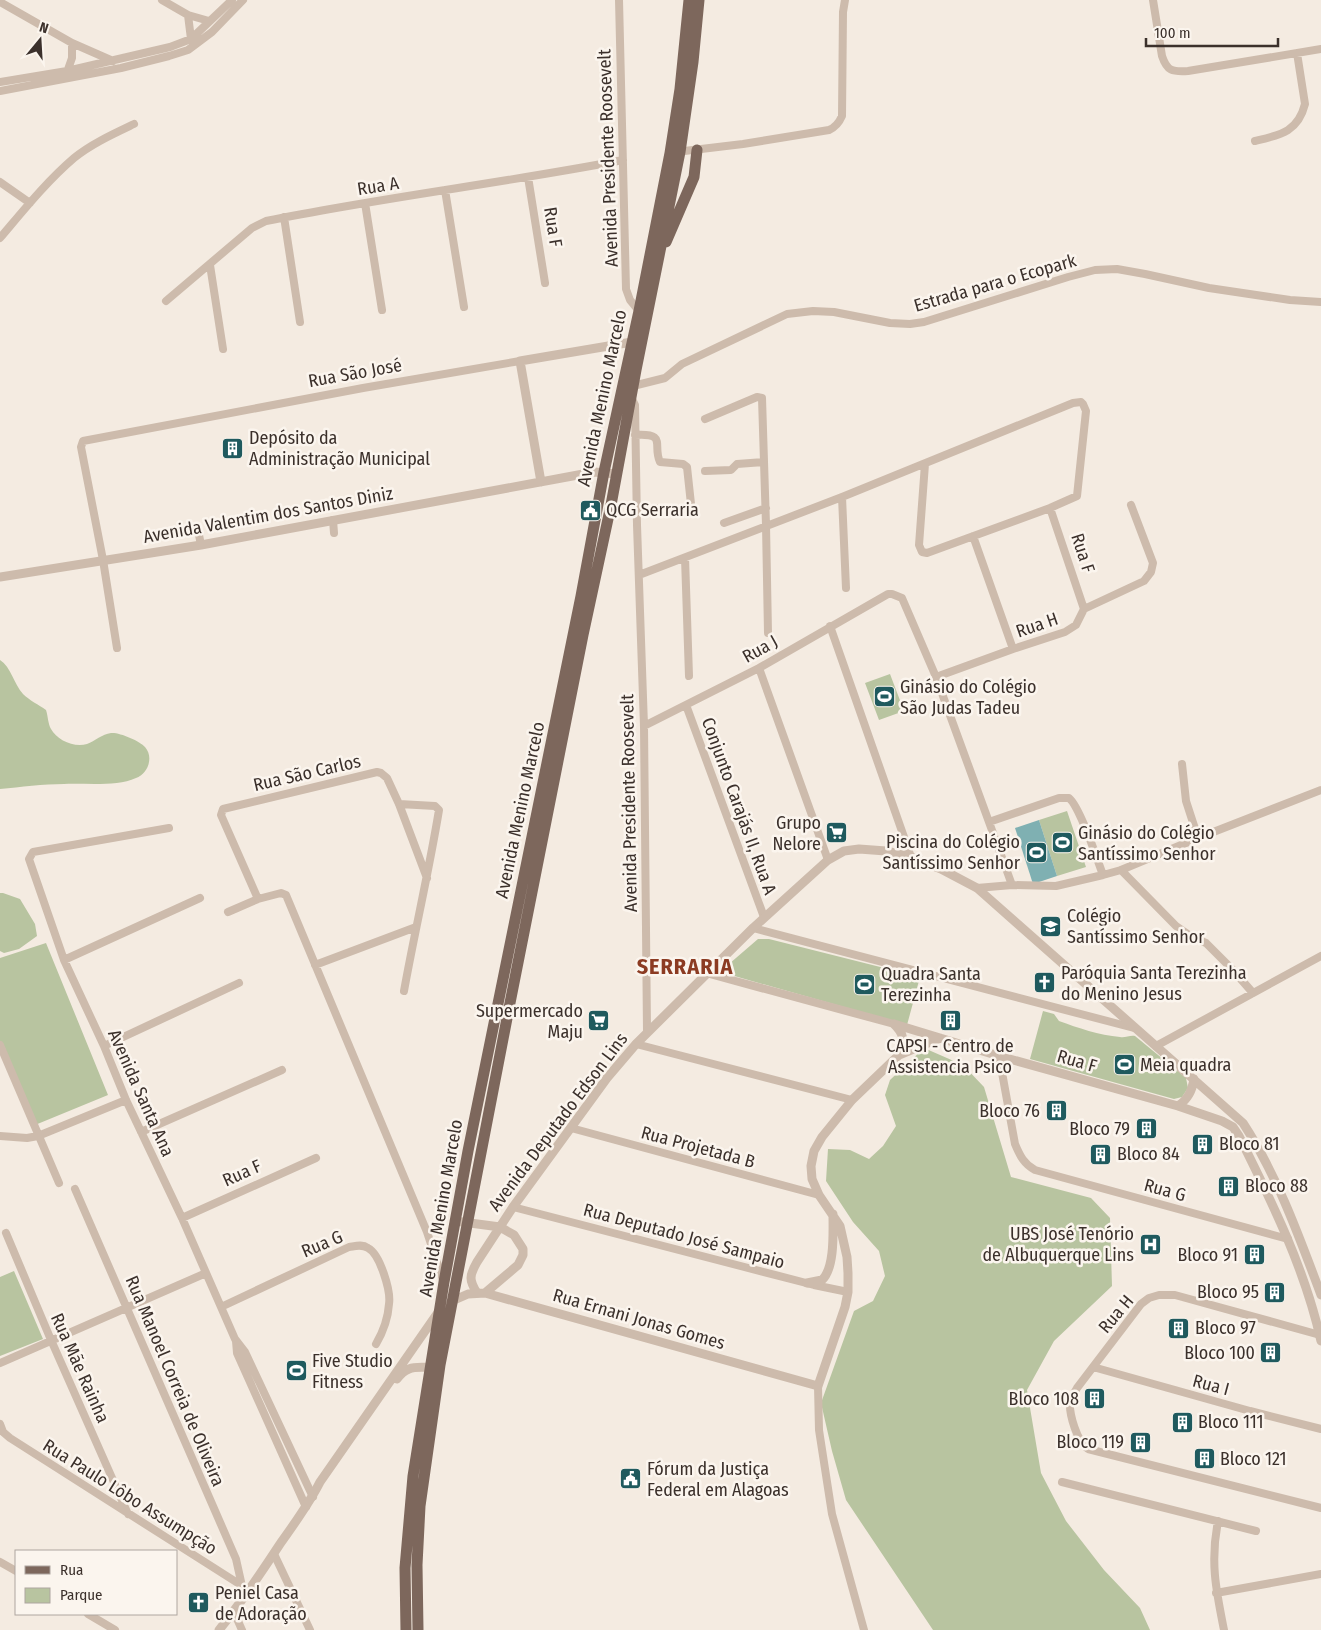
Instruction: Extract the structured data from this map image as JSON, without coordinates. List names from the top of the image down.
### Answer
{
  "streets": {
    "main road": ["Avenida Menino Marcelo"],
    "street": [
      "Avenida Presidente Roosevelt",
      "Rua A",
      "Rua F",
      "Estrada para o Ecopark",
      "Rua São José",
      "Avenida Valentim dos Santos Diniz",
      "Rua H",
      "Rua J",
      "Rua São Carlos",
      "Conjunto Carajás II, Rua A",
      "Avenida Santa Ana",
      "Avenida Deputado Edson Lins",
      "Rua Projetada B",
      "Rua G",
      "Rua Deputado José Sampaio",
      "Rua Ernani Jonas Gomes",
      "Rua Mãe Rainha",
      "Rua Manoel Correia de Oliveira",
      "Rua I",
      "Rua Paulo Lôbo Assumpção"
    ]
  },
  "crossings": [
    ["Avenida Presidente Roosevelt", "Rua A"],
    ["Avenida Presidente Roosevelt", "Estrada para o Ecopark"],
    ["Avenida Presidente Roosevelt", "Avenida Menino Marcelo"],
    ["Avenida Presidente Roosevelt", "Rua J"],
    ["Avenida Presidente Roosevelt", "Avenida Deputado Edson Lins"],
    ["Rua A", "Rua F"],
    ["Rua F", "Rua H"],
    ["Rua F", "Avenida Santa Ana"],
    ["Rua F", "Rua G"],
    ["Estrada para o Ecopark", "Avenida Menino Marcelo"],
    ["Rua São José", "Avenida Menino Marcelo"],
    ["Rua São José", "Avenida Valentim dos Santos Diniz"],
    ["Avenida Menino Marcelo", "Avenida Valentim dos Santos Diniz"],
    ["Rua H", "Rua J"],
    ["Rua H", "Rua I"],
    ["Rua J", "Conjunto Carajás II, Rua A"],
    ["Conjunto Carajás II, Rua A", "Avenida Deputado Edson Lins"],
    ["Avenida Santa Ana", "Rua G"],
    ["Avenida Deputado Edson Lins", "Rua Projetada B"],
    ["Avenida Deputado Edson Lins", "Rua Deputado José Sampaio"],
    ["Avenida Deputado Edson Lins", "Rua Ernani Jonas Gomes"],
    ["Rua Mãe Rainha", "Rua Paulo Lôbo Assumpção"],
    ["Rua Manoel Correia de Oliveira", "Rua Paulo Lôbo Assumpção"]
  ],
  "districts": ["SERRARIA"],
  "places": {
    "building": [
      "Depósito da Administração Municipal",
      "CAPSI - Centro de Assistencia Psico",
      "Bloco 76",
      "Bloco 79",
      "Bloco 81",
      "Bloco 84",
      "Bloco 88",
      "Bloco 91",
      "Bloco 95",
      "Bloco 97",
      "Bloco 100",
      "Bloco 108",
      "Bloco 111",
      "Bloco 119",
      "Bloco 121"
    ],
    "public building": ["QCG Serraria", "Fórum da Justiça Federal em Alagoas"],
    "sports": [
      "Ginásio do Colégio São Judas Tadeu",
      "Ginásio do Colégio Santíssimo Senhor",
      "Piscina do Colégio Santíssimo Senhor",
      "Quadra Santa Terezinha",
      "Meia quadra",
      "Five Studio Fitness"
    ],
    "supermarket": ["Grupo Nelore", "Supermercado Maju"],
    "school or university": ["Colégio Santíssimo Senhor"],
    "church": ["Paróquia Santa Terezinha do Menino Jesus", "Peniel Casa de Adoração"],
    "hospital": ["UBS José Tenório de Albuquerque Lins"]
  },
  "legend": ["Rua", "Parque"],
  "scale_bar": "100 m",
  "north": "top"
}
